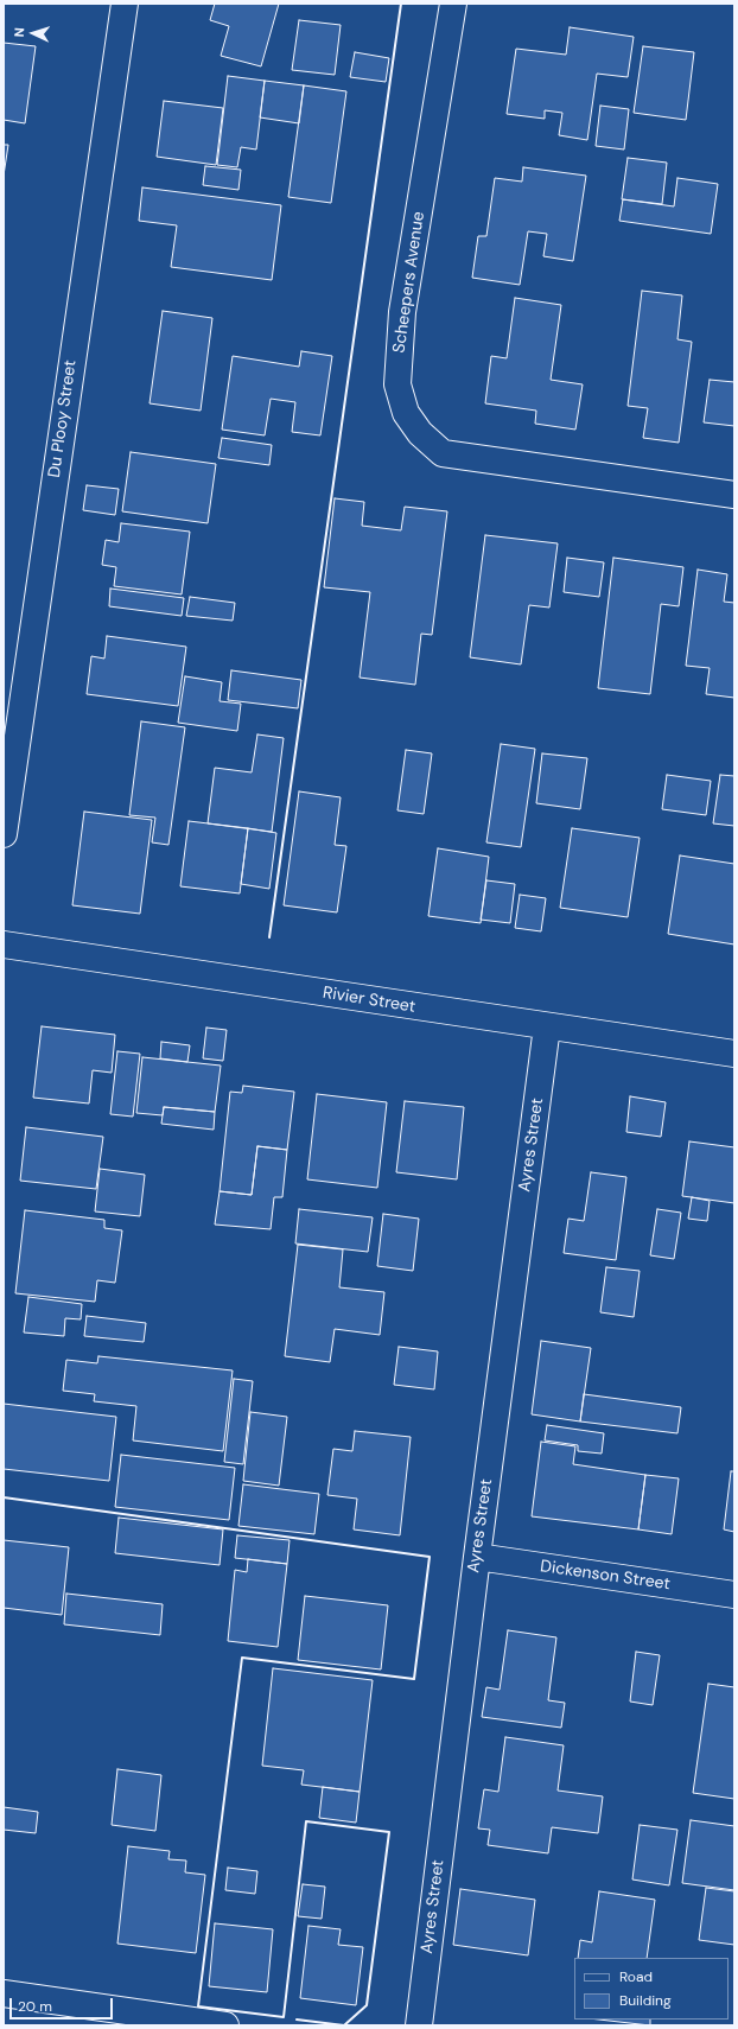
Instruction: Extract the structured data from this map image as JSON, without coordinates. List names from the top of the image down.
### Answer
{
  "streets": {
    "street": [
      "Scheepers Avenue",
      "Du Plooy Street",
      "Rivier Street",
      "Ayres Street",
      "Dickenson Street"
    ]
  },
  "crossings": [
    ["Rivier Street", "Ayres Street"],
    ["Ayres Street", "Dickenson Street"]
  ],
  "legend": ["Road", "Building"],
  "scale_bar": "20 m",
  "north": "left"
}
